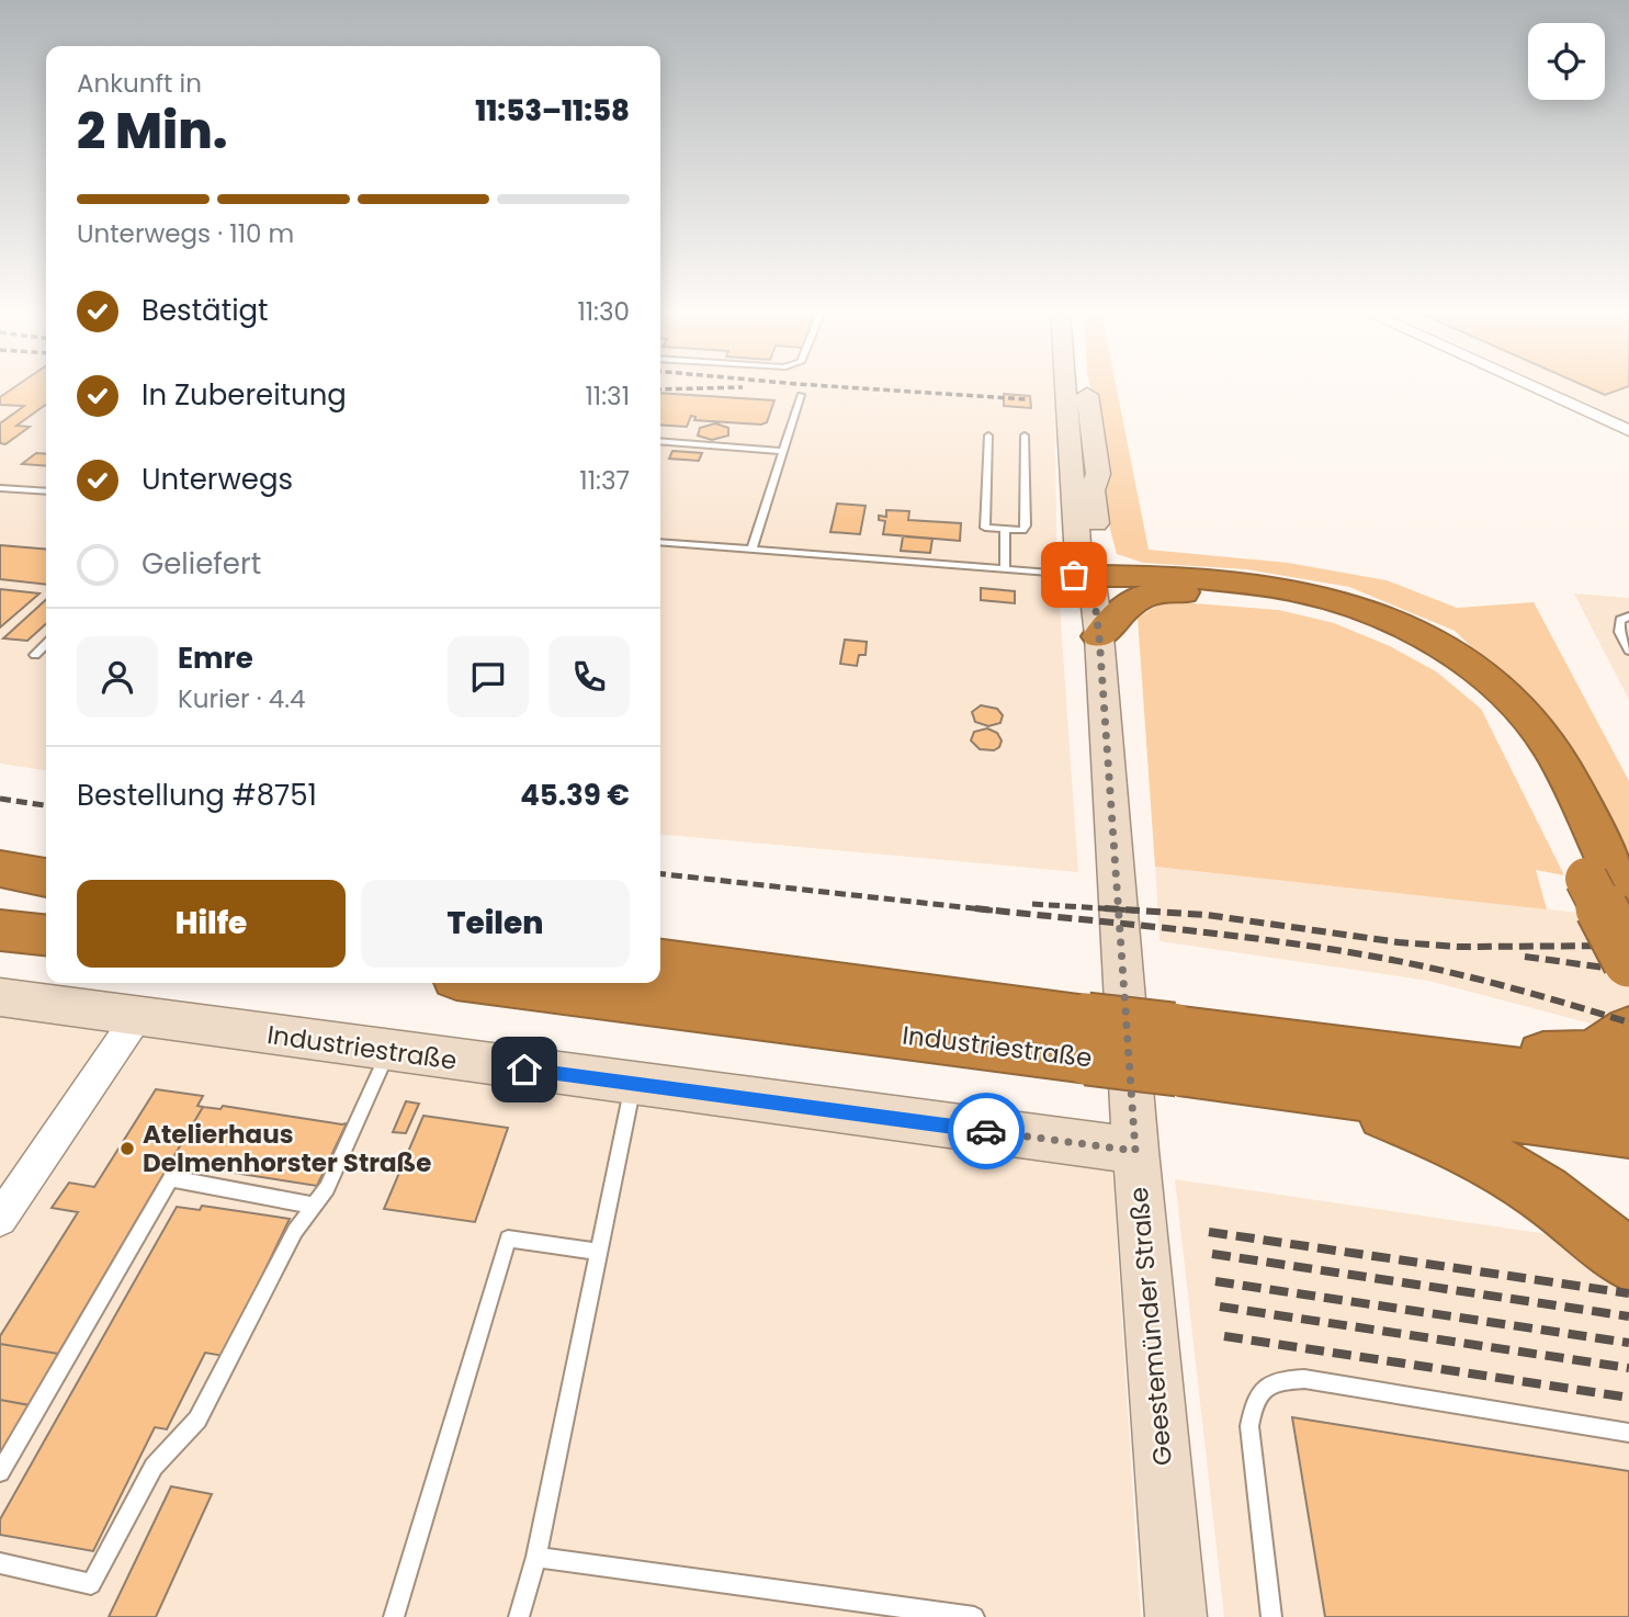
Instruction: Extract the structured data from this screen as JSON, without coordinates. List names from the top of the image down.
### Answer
{
  "streets": {
    "highway": ["Industriestraße"],
    "street": ["Geestemünder Straße"]
  },
  "crossings": [
    ["Industriestraße", "Geestemünder Straße"]
  ],
  "places": ["Atelierhaus Delmenhorster Straße"],
  "page": {
    "heading": ["2 Min.", "Ankunft in", "11:53–11:58"],
    "panel": [
      "Emre",
      "Kurier · 4.4",
      "Bestellung #8751",
      "45.39 €"
    ],
    "bar": "Unterwegs · 110 m",
    "list": [
      ["Bestätigt", "11:30"],
      ["In Zubereitung", "11:31"],
      ["Unterwegs", "11:37"],
      "Geliefert"
    ],
    "buttons": ["Hilfe", "Teilen"]
  }
}
